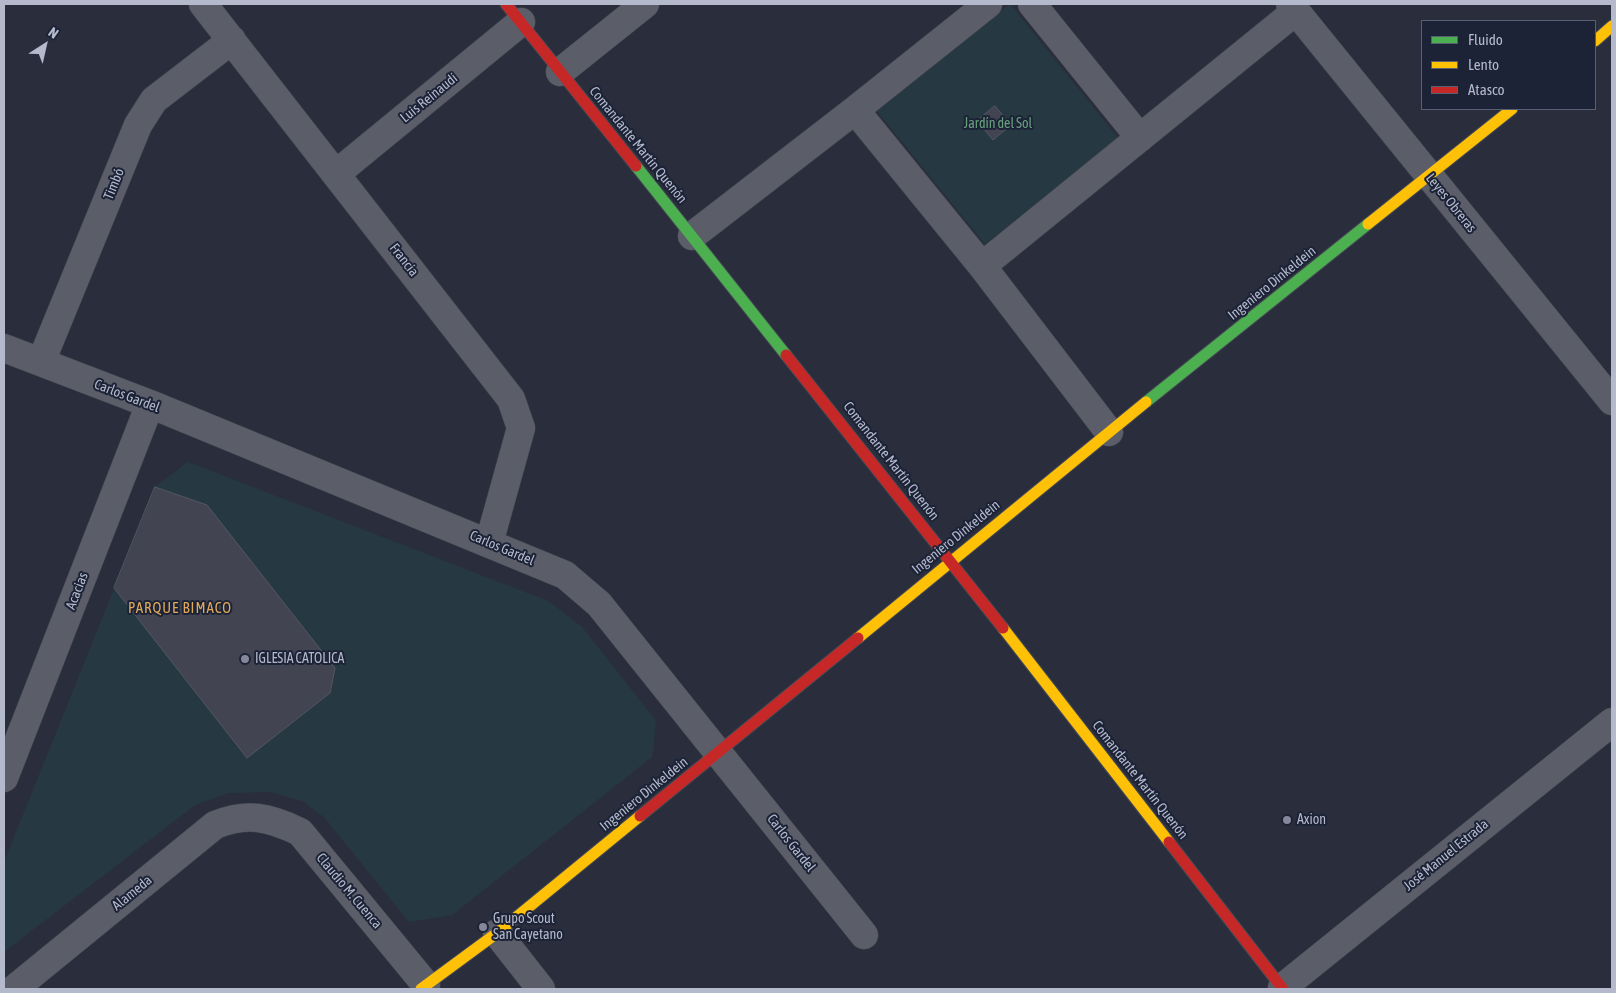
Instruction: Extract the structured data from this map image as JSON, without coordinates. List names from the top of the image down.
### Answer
{
  "streets": {
    "main road": ["Comandante Martín Quenón", "Ingeniero Dinkeldein"],
    "street": [
      "Luis Reinaudi",
      "Timbó",
      "Leyes Obreras",
      "Francia",
      "Carlos Gardel",
      "Acacias",
      "José Manuel Estrada",
      "Claudio M. Cuenca",
      "Alameda"
    ]
  },
  "crossings": [
    ["Luis Reinaudi", "Comandante Martín Quenón"],
    ["Luis Reinaudi", "Francia"],
    ["Comandante Martín Quenón", "Ingeniero Dinkeldein"],
    ["Comandante Martín Quenón", "José Manuel Estrada"],
    ["Timbó", "Francia"],
    ["Timbó", "Carlos Gardel"],
    ["Leyes Obreras", "Ingeniero Dinkeldein"],
    ["Francia", "Carlos Gardel"],
    ["Ingeniero Dinkeldein", "Carlos Gardel"],
    ["Ingeniero Dinkeldein", "Claudio M. Cuenca"],
    ["Carlos Gardel", "Acacias"],
    ["Claudio M. Cuenca", "Alameda"]
  ],
  "districts": ["PARQUE BIMACO"],
  "parks": ["Jardín del Sol"],
  "places": ["IGLESIA CATOLICA", "Axion", "Grupo Scout San Cayetano"],
  "legend": ["Fluido", "Lento", "Atasco"],
  "north": "top right"
}
